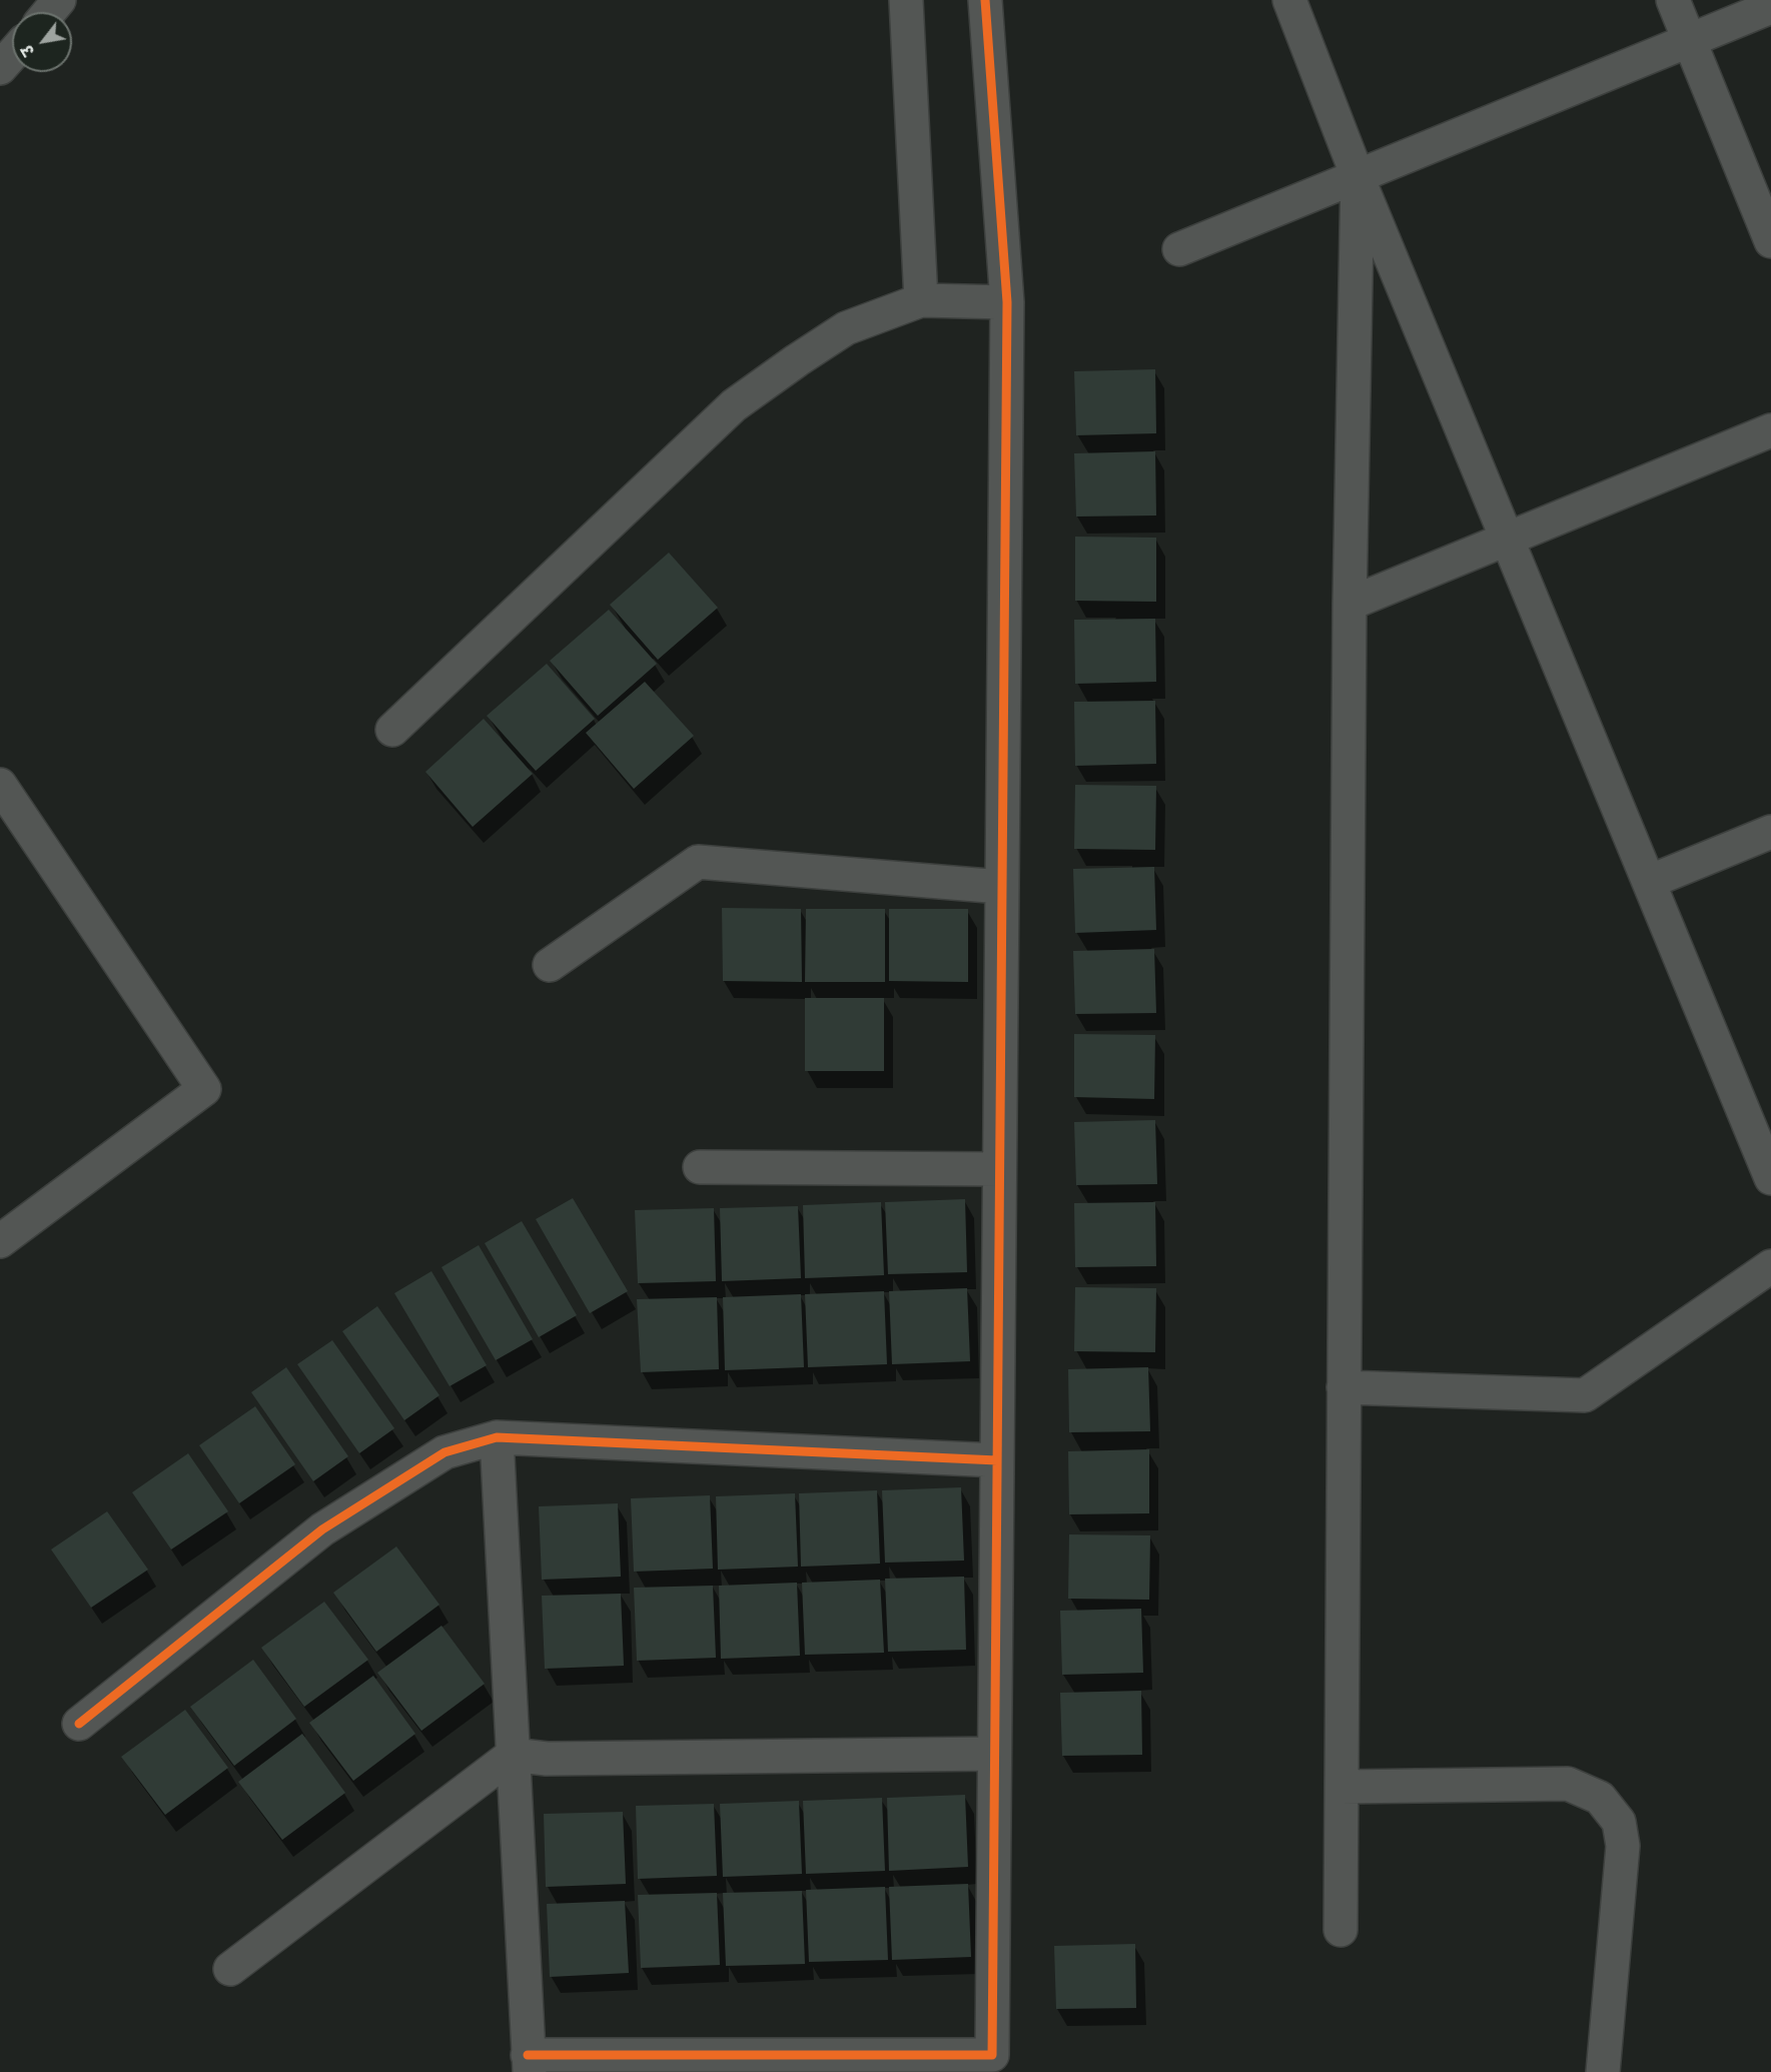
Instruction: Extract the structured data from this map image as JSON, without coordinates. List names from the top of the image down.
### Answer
{
  "north": "bottom left"
}
